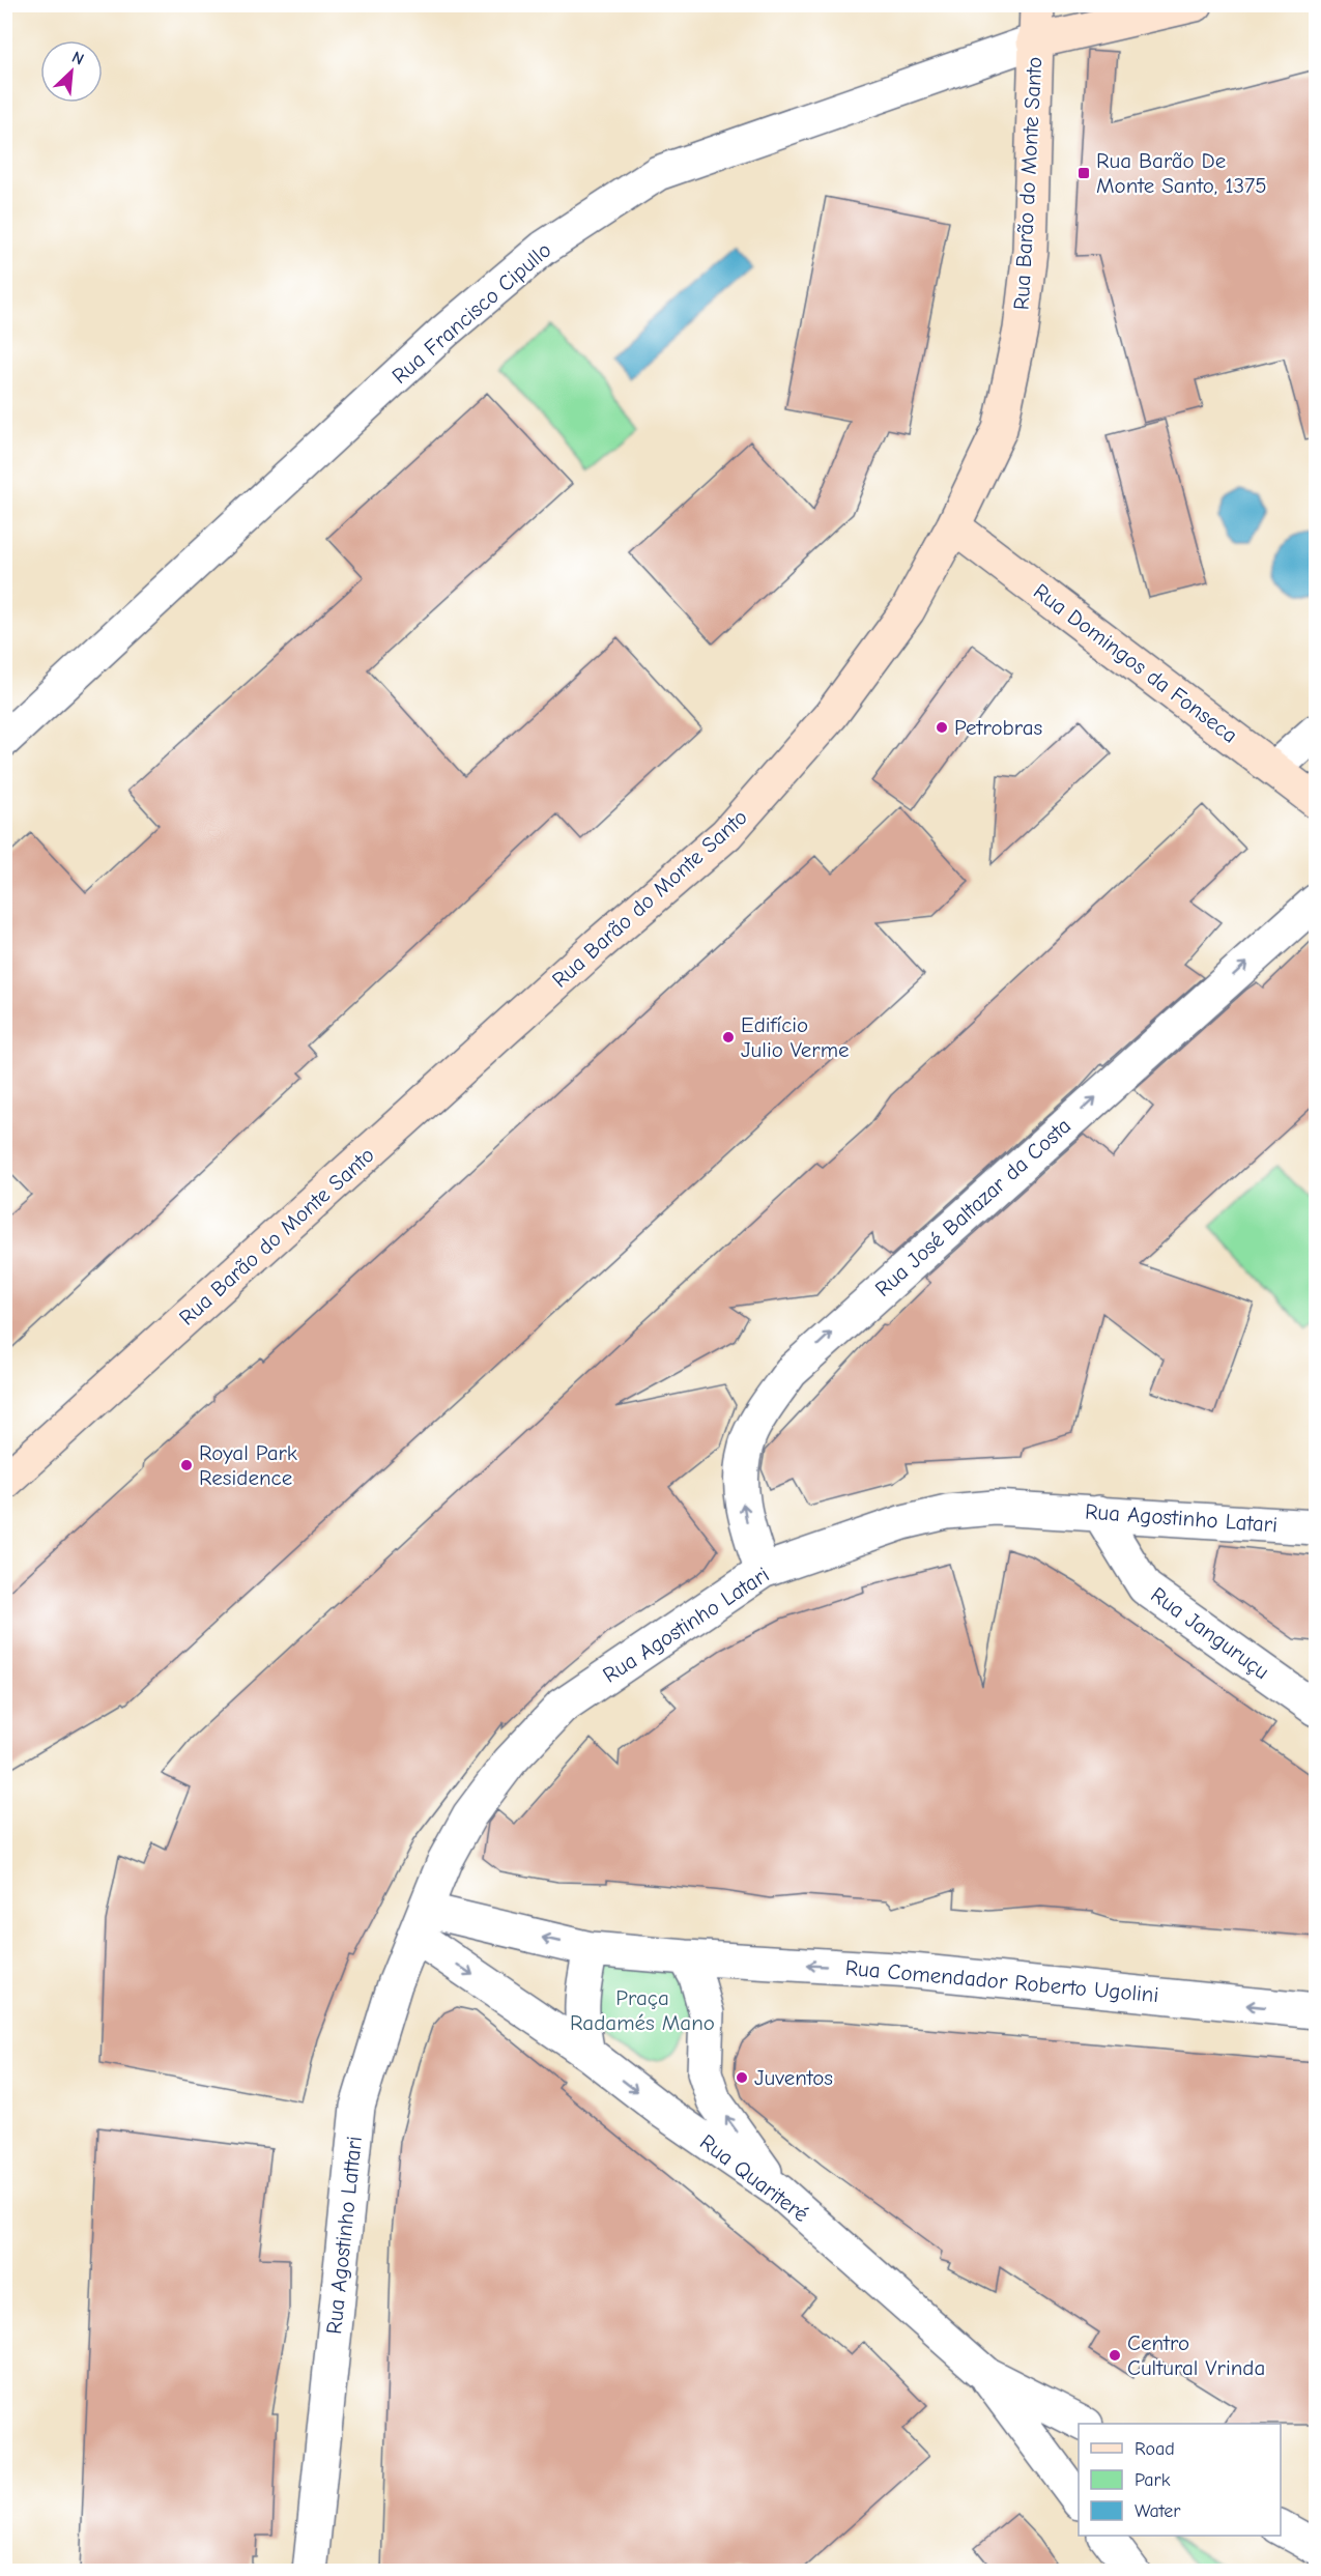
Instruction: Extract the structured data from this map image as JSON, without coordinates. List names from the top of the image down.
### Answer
{
  "streets": {
    "street": [
      "Rua Barão do Monte Santo",
      "Rua Francisco Cipullo",
      "Rua Domingos da Fonseca",
      "Rua José Baltazar da Costa",
      "Rua Agostinho Latari",
      "Rua Janguruçu",
      "Rua Comendador Roberto Ugolini",
      "Rua Quariteré",
      "Rua Agostinho Lattari"
    ]
  },
  "crossings": [
    ["Rua Barão do Monte Santo", "Rua Francisco Cipullo"],
    ["Rua Barão do Monte Santo", "Rua Domingos da Fonseca"],
    ["Rua José Baltazar da Costa", "Rua Agostinho Latari"],
    ["Rua Agostinho Latari", "Rua Janguruçu"],
    ["Rua Agostinho Latari", "Rua Comendador Roberto Ugolini"],
    ["Rua Agostinho Latari", "Rua Quariteré"],
    ["Rua Agostinho Latari", "Rua Agostinho Lattari"],
    ["Rua Comendador Roberto Ugolini", "Rua Quariteré"],
    ["Rua Comendador Roberto Ugolini", "Rua Agostinho Lattari"],
    ["Rua Quariteré", "Rua Agostinho Lattari"]
  ],
  "one_way": ["Rua José Baltazar da Costa", "Rua Comendador Roberto Ugolini", "Rua Quariteré"],
  "parks": ["Praça Radamés Mano"],
  "places": {
    "transit": ["Rua Barão De Monte Santo, 1375"],
    "other": [
      "Petrobras",
      "Edifício Julio Verme",
      "Royal Park Residence",
      "Juventos",
      "Centro Cultural Vrinda"
    ]
  },
  "legend": ["Road", "Park", "Water"],
  "north": "top right"
}
